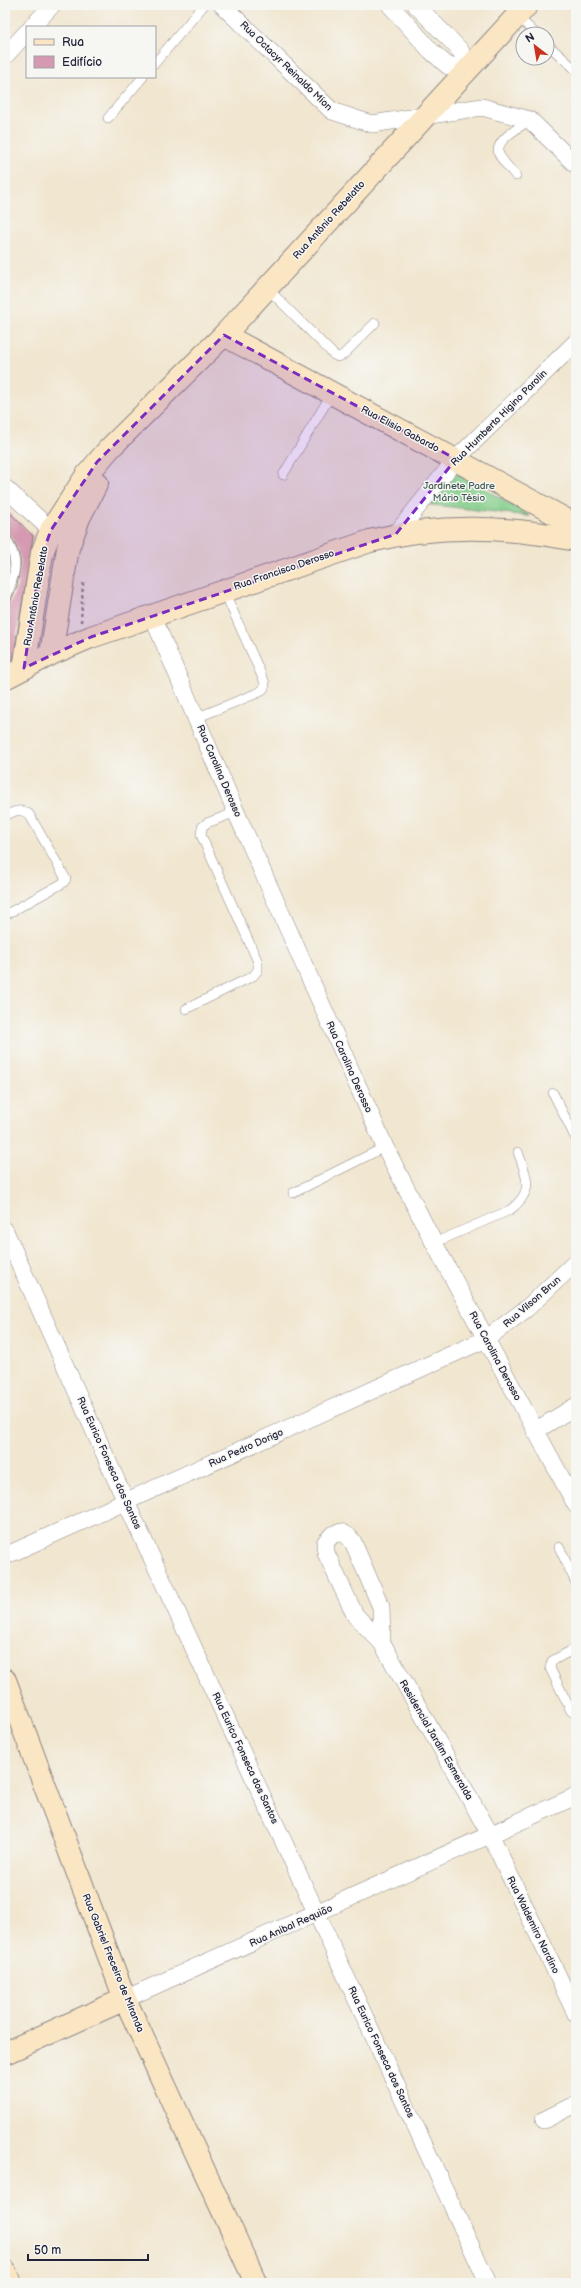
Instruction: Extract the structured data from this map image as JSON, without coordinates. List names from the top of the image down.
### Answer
{
  "streets": {
    "street": [
      "Rua Octacyr Reinaldo Mion",
      "Rua Antônio Rebelatto",
      "Rua Humberto Higino Parolin",
      "Rua Elisio Gabardo",
      "Rua Francisco Derosso",
      "Rua Carolina Derosso",
      "Rua Vilson Brun",
      "Rua Pedro Dorigo",
      "Rua Eurico Fonseca dos Santos",
      "Residencial Jardim Esmeralda",
      "Rua Waldemiro Nardino",
      "Rua Anibal Requião",
      "Rua Gabriel Freceiro de Miranda"
    ]
  },
  "crossings": [
    ["Rua Octacyr Reinaldo Mion", "Rua Antônio Rebelatto"],
    ["Rua Antônio Rebelatto", "Rua Elisio Gabardo"],
    ["Rua Antônio Rebelatto", "Rua Francisco Derosso"],
    ["Rua Humberto Higino Parolin", "Rua Elisio Gabardo"],
    ["Rua Humberto Higino Parolin", "Rua Francisco Derosso"],
    ["Rua Francisco Derosso", "Rua Carolina Derosso"],
    ["Rua Carolina Derosso", "Rua Vilson Brun"],
    ["Rua Carolina Derosso", "Rua Pedro Dorigo"],
    ["Rua Vilson Brun", "Rua Pedro Dorigo"],
    ["Rua Pedro Dorigo", "Rua Eurico Fonseca dos Santos"],
    ["Rua Eurico Fonseca dos Santos", "Rua Anibal Requião"],
    ["Residencial Jardim Esmeralda", "Rua Waldemiro Nardino"],
    ["Residencial Jardim Esmeralda", "Rua Anibal Requião"],
    ["Rua Waldemiro Nardino", "Rua Anibal Requião"],
    ["Rua Anibal Requião", "Rua Gabriel Freceiro de Miranda"]
  ],
  "parks": ["Jardinete Padre Mário Tésio"],
  "legend": ["Rua", "Edifício"],
  "scale_bar": "50 m",
  "north": "top left"
}
